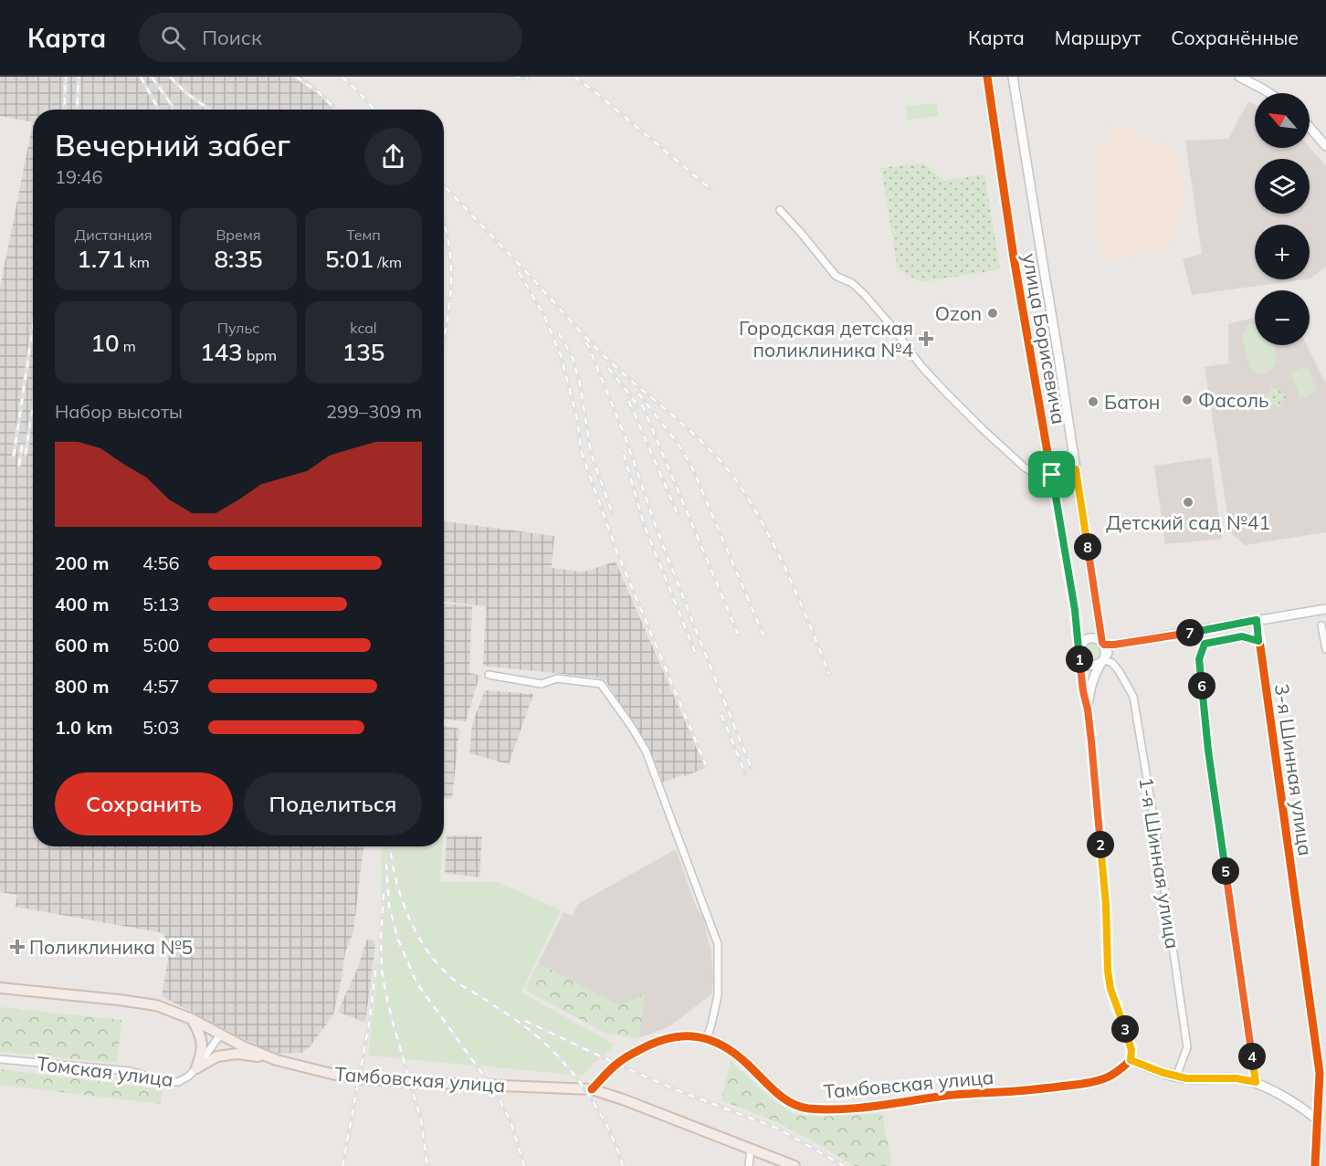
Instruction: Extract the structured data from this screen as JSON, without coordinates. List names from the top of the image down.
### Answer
{
  "streets": {
    "main road": ["Тамбовская улица"],
    "street": [
      "улица Борисевича",
      "3-я Шинная улица",
      "1-я Шинная улица",
      "Томская улица"
    ]
  },
  "crossings": [
    ["улица Борисевича", "1-я Шинная улица"],
    ["улица Борисевича", "Тамбовская улица"],
    ["Томская улица", "Тамбовская улица"]
  ],
  "places": {
    "other": [
      "Ozon",
      "Фасоль",
      "Батон",
      "Детский сад №41"
    ],
    "health": ["Городская детская поликлиника №4", "Поликлиника №5"]
  },
  "north": "top left",
  "page": {
    "header": "Карта",
    "search": "Поиск",
    "nav": ["Карта", "Маршрут", "Сохранённые"],
    "map_buttons": ["+", "−"],
    "heading": ["Вечерний забег", "19:46"],
    "stats": [
      ["Дистанция", "1.71 km"],
      ["Время", "8:35"],
      ["Темп", "5:01 /km"],
      ["10 m"],
      ["Пульс", "143 bpm"],
      ["kcal", "135"]
    ],
    "chart": ["Набор высоты", "299–309 m"],
    "pins": [
      "8",
      "7",
      "1",
      "6",
      "2",
      "5",
      "3",
      "4"
    ],
    "list": [
      {
        "name": "200 m",
        "note": "4:56"
      },
      {
        "name": "400 m",
        "note": "5:13"
      },
      {
        "name": "600 m",
        "note": "5:00"
      },
      {
        "name": "800 m",
        "note": "4:57"
      },
      {
        "name": "1.0 km",
        "note": "5:03"
      }
    ],
    "buttons": ["Сохранить", "Поделиться"]
  }
}
